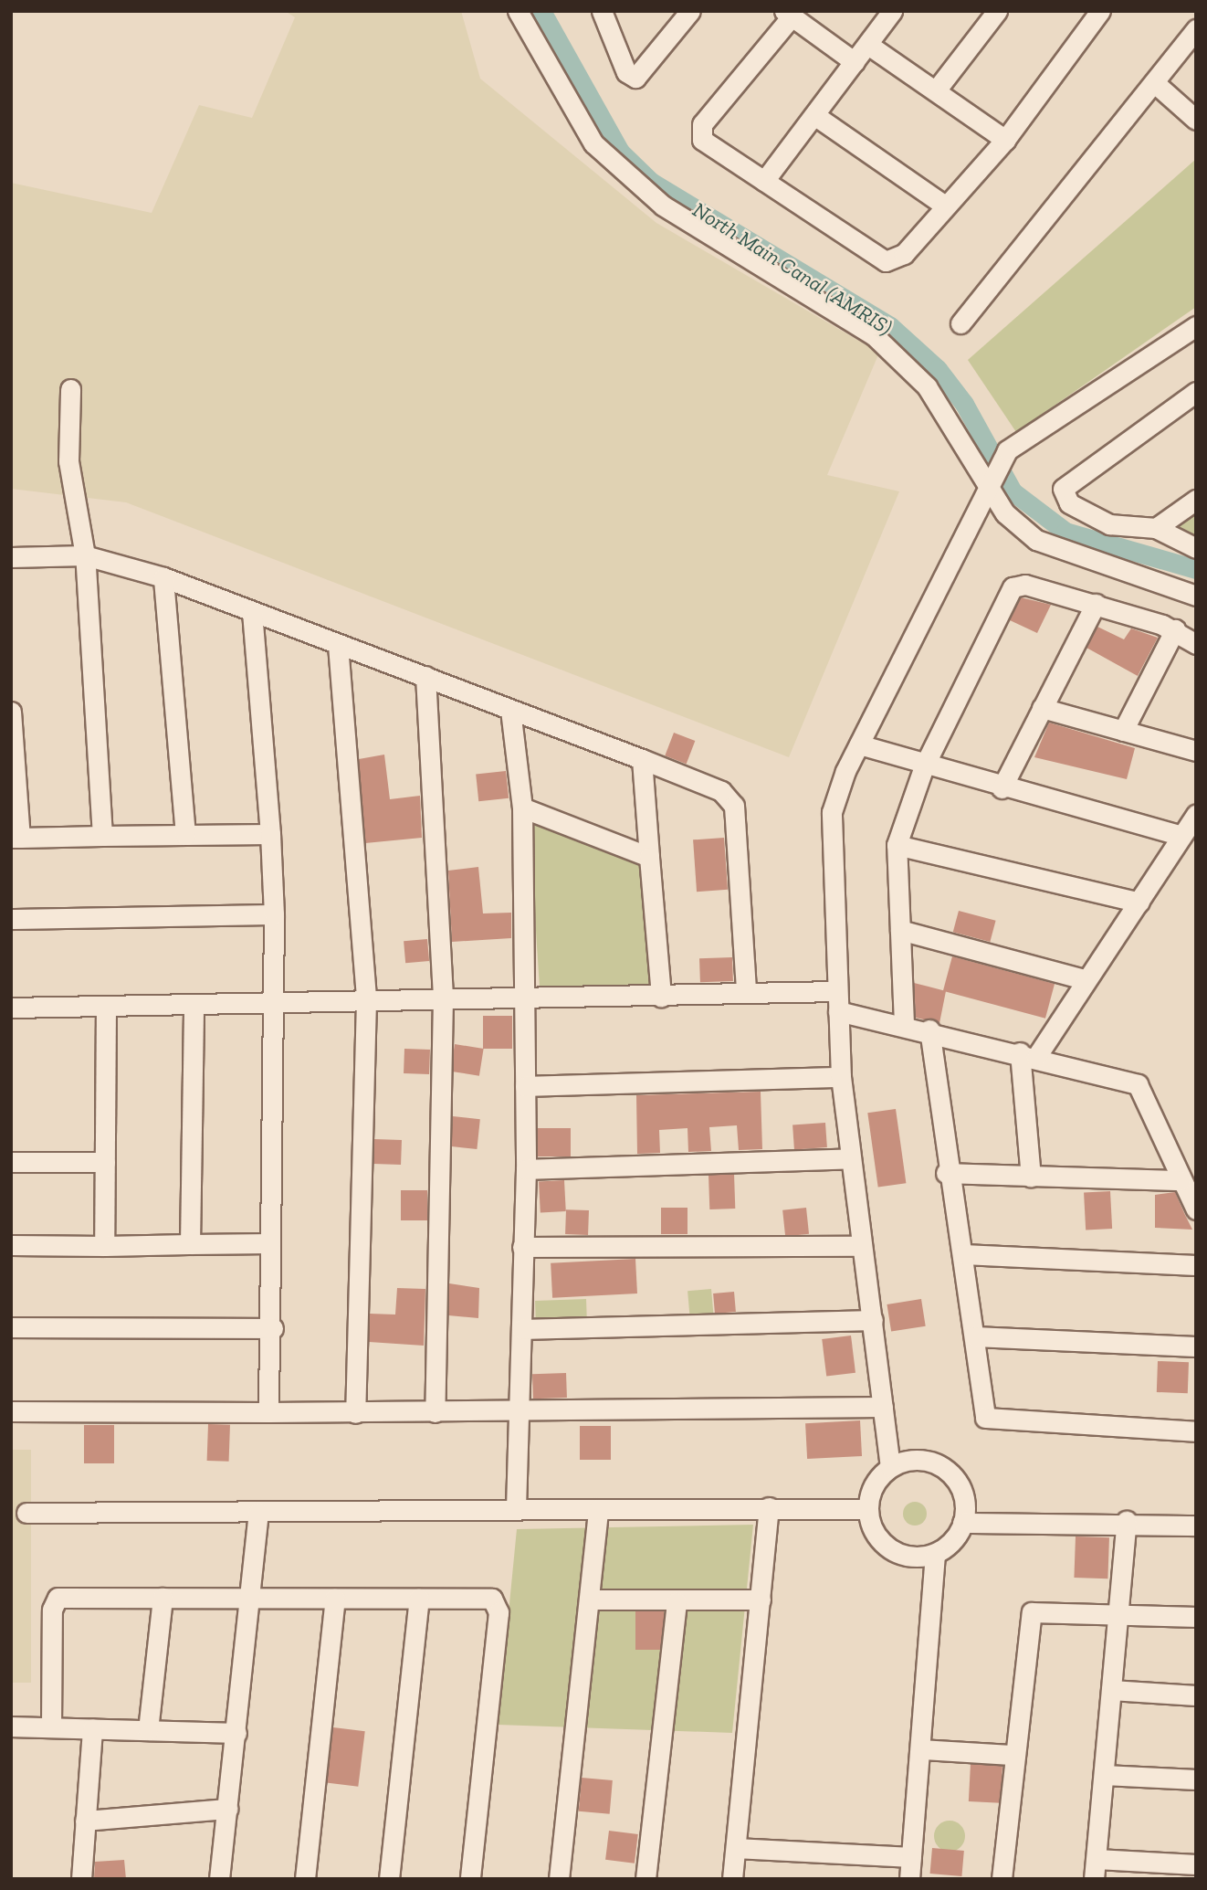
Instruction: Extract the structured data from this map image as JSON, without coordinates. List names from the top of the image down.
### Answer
{
  "water": ["North Main Canal (AMRIS)"]
}
